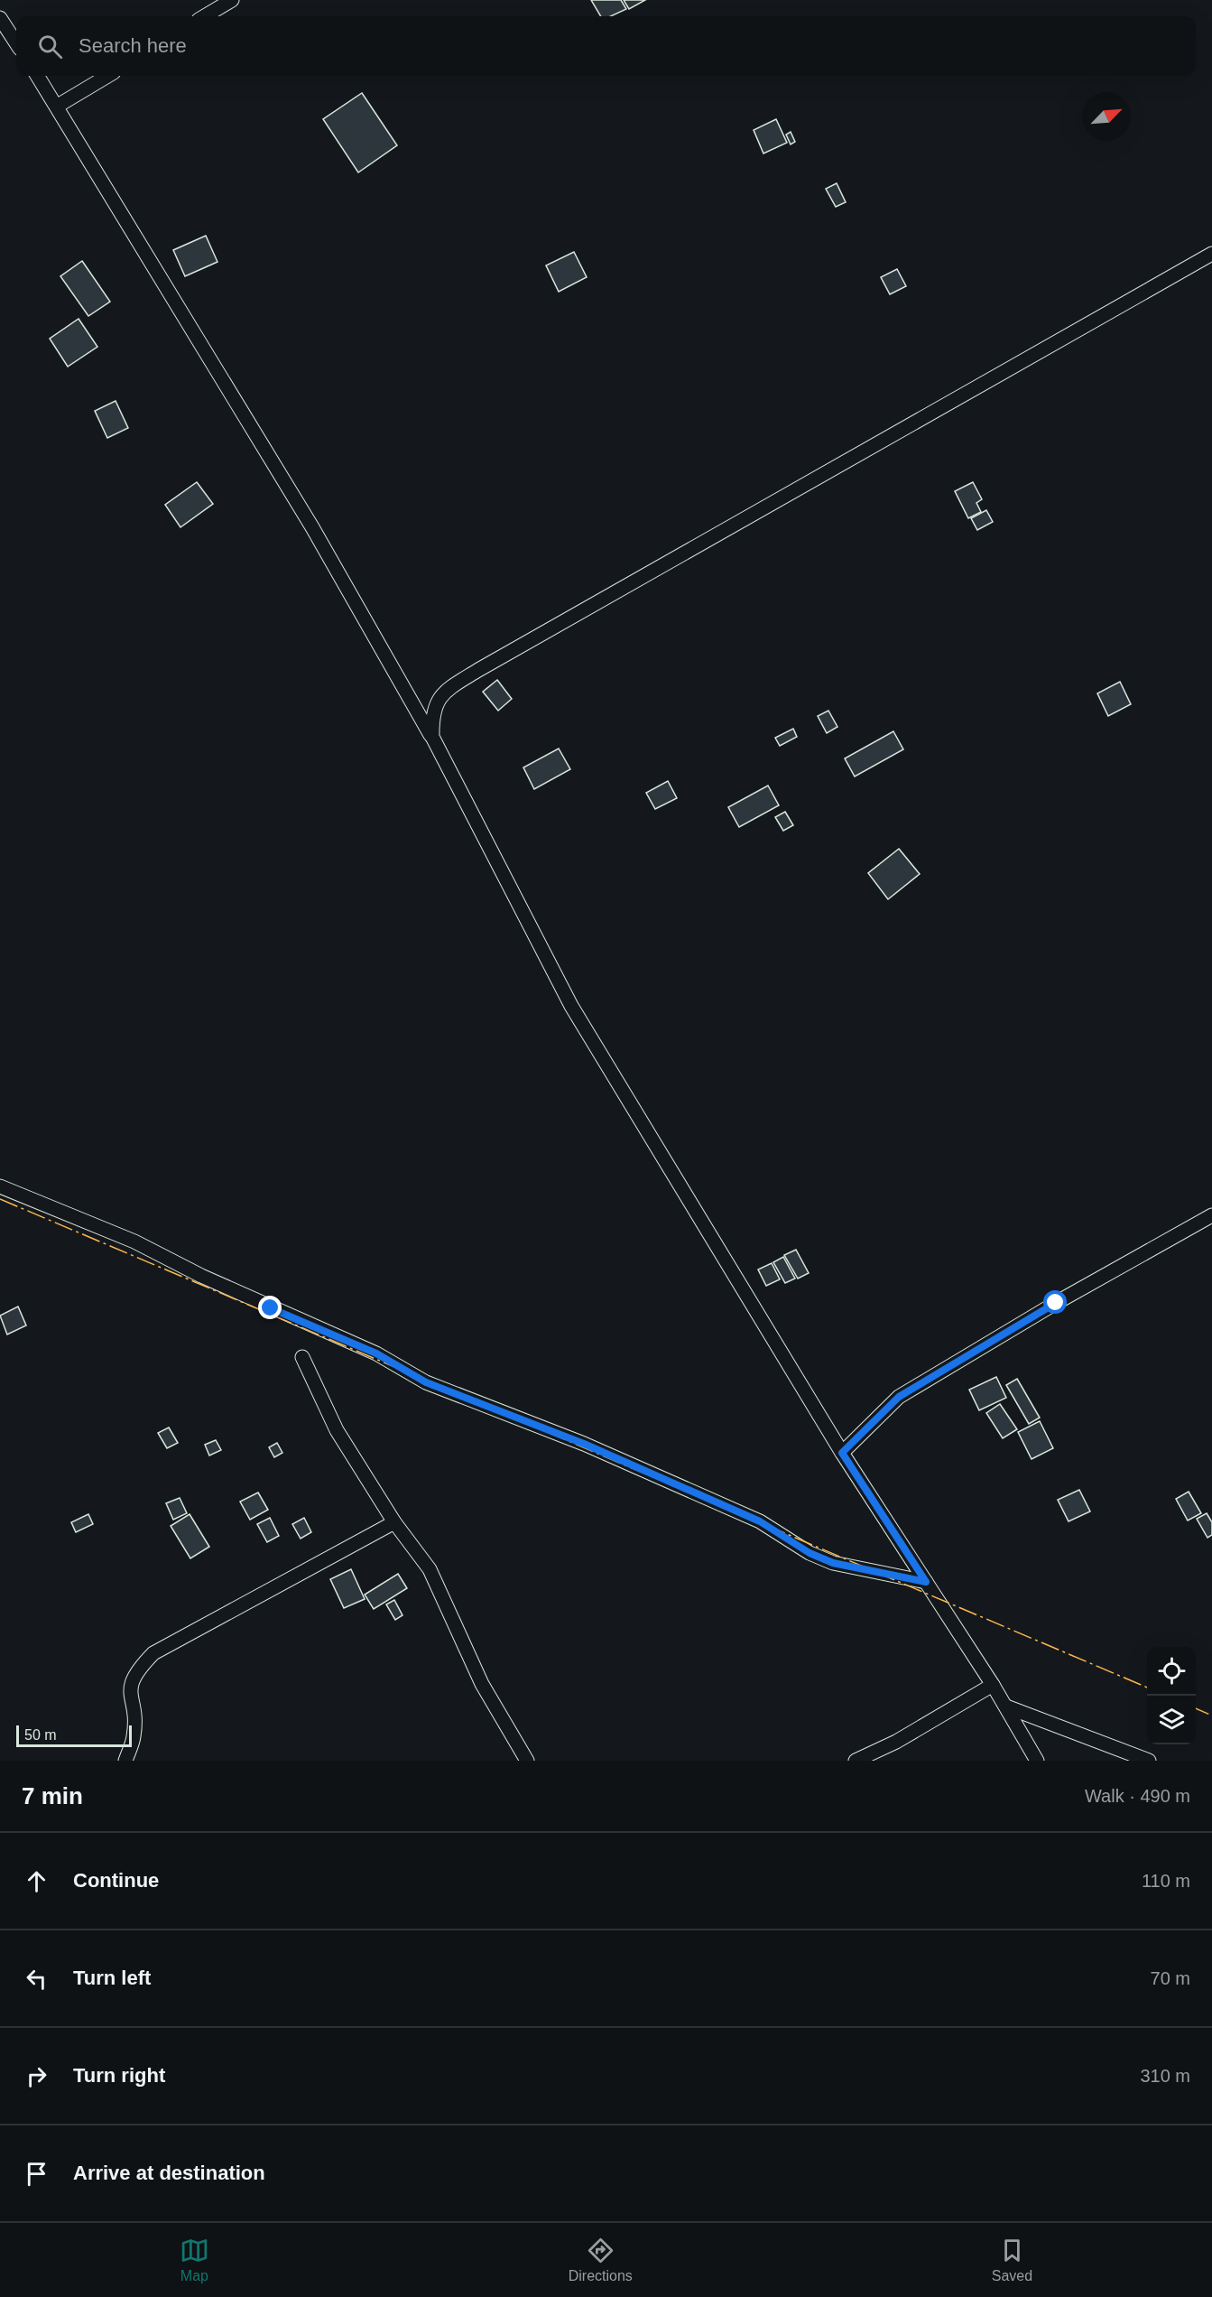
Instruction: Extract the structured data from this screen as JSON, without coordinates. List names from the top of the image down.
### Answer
{
  "scale_bar": "50 m",
  "north": "top right",
  "page": {
    "search": "Search here",
    "scale": "50 m",
    "heading": ["7 min", "Walk · 490 m"],
    "list": [
      ["Continue", "110 m"],
      ["Turn left", "70 m"],
      ["Turn right", "310 m"],
      "Arrive at destination"
    ],
    "nav": ["Map", "Directions", "Saved"]
  }
}
